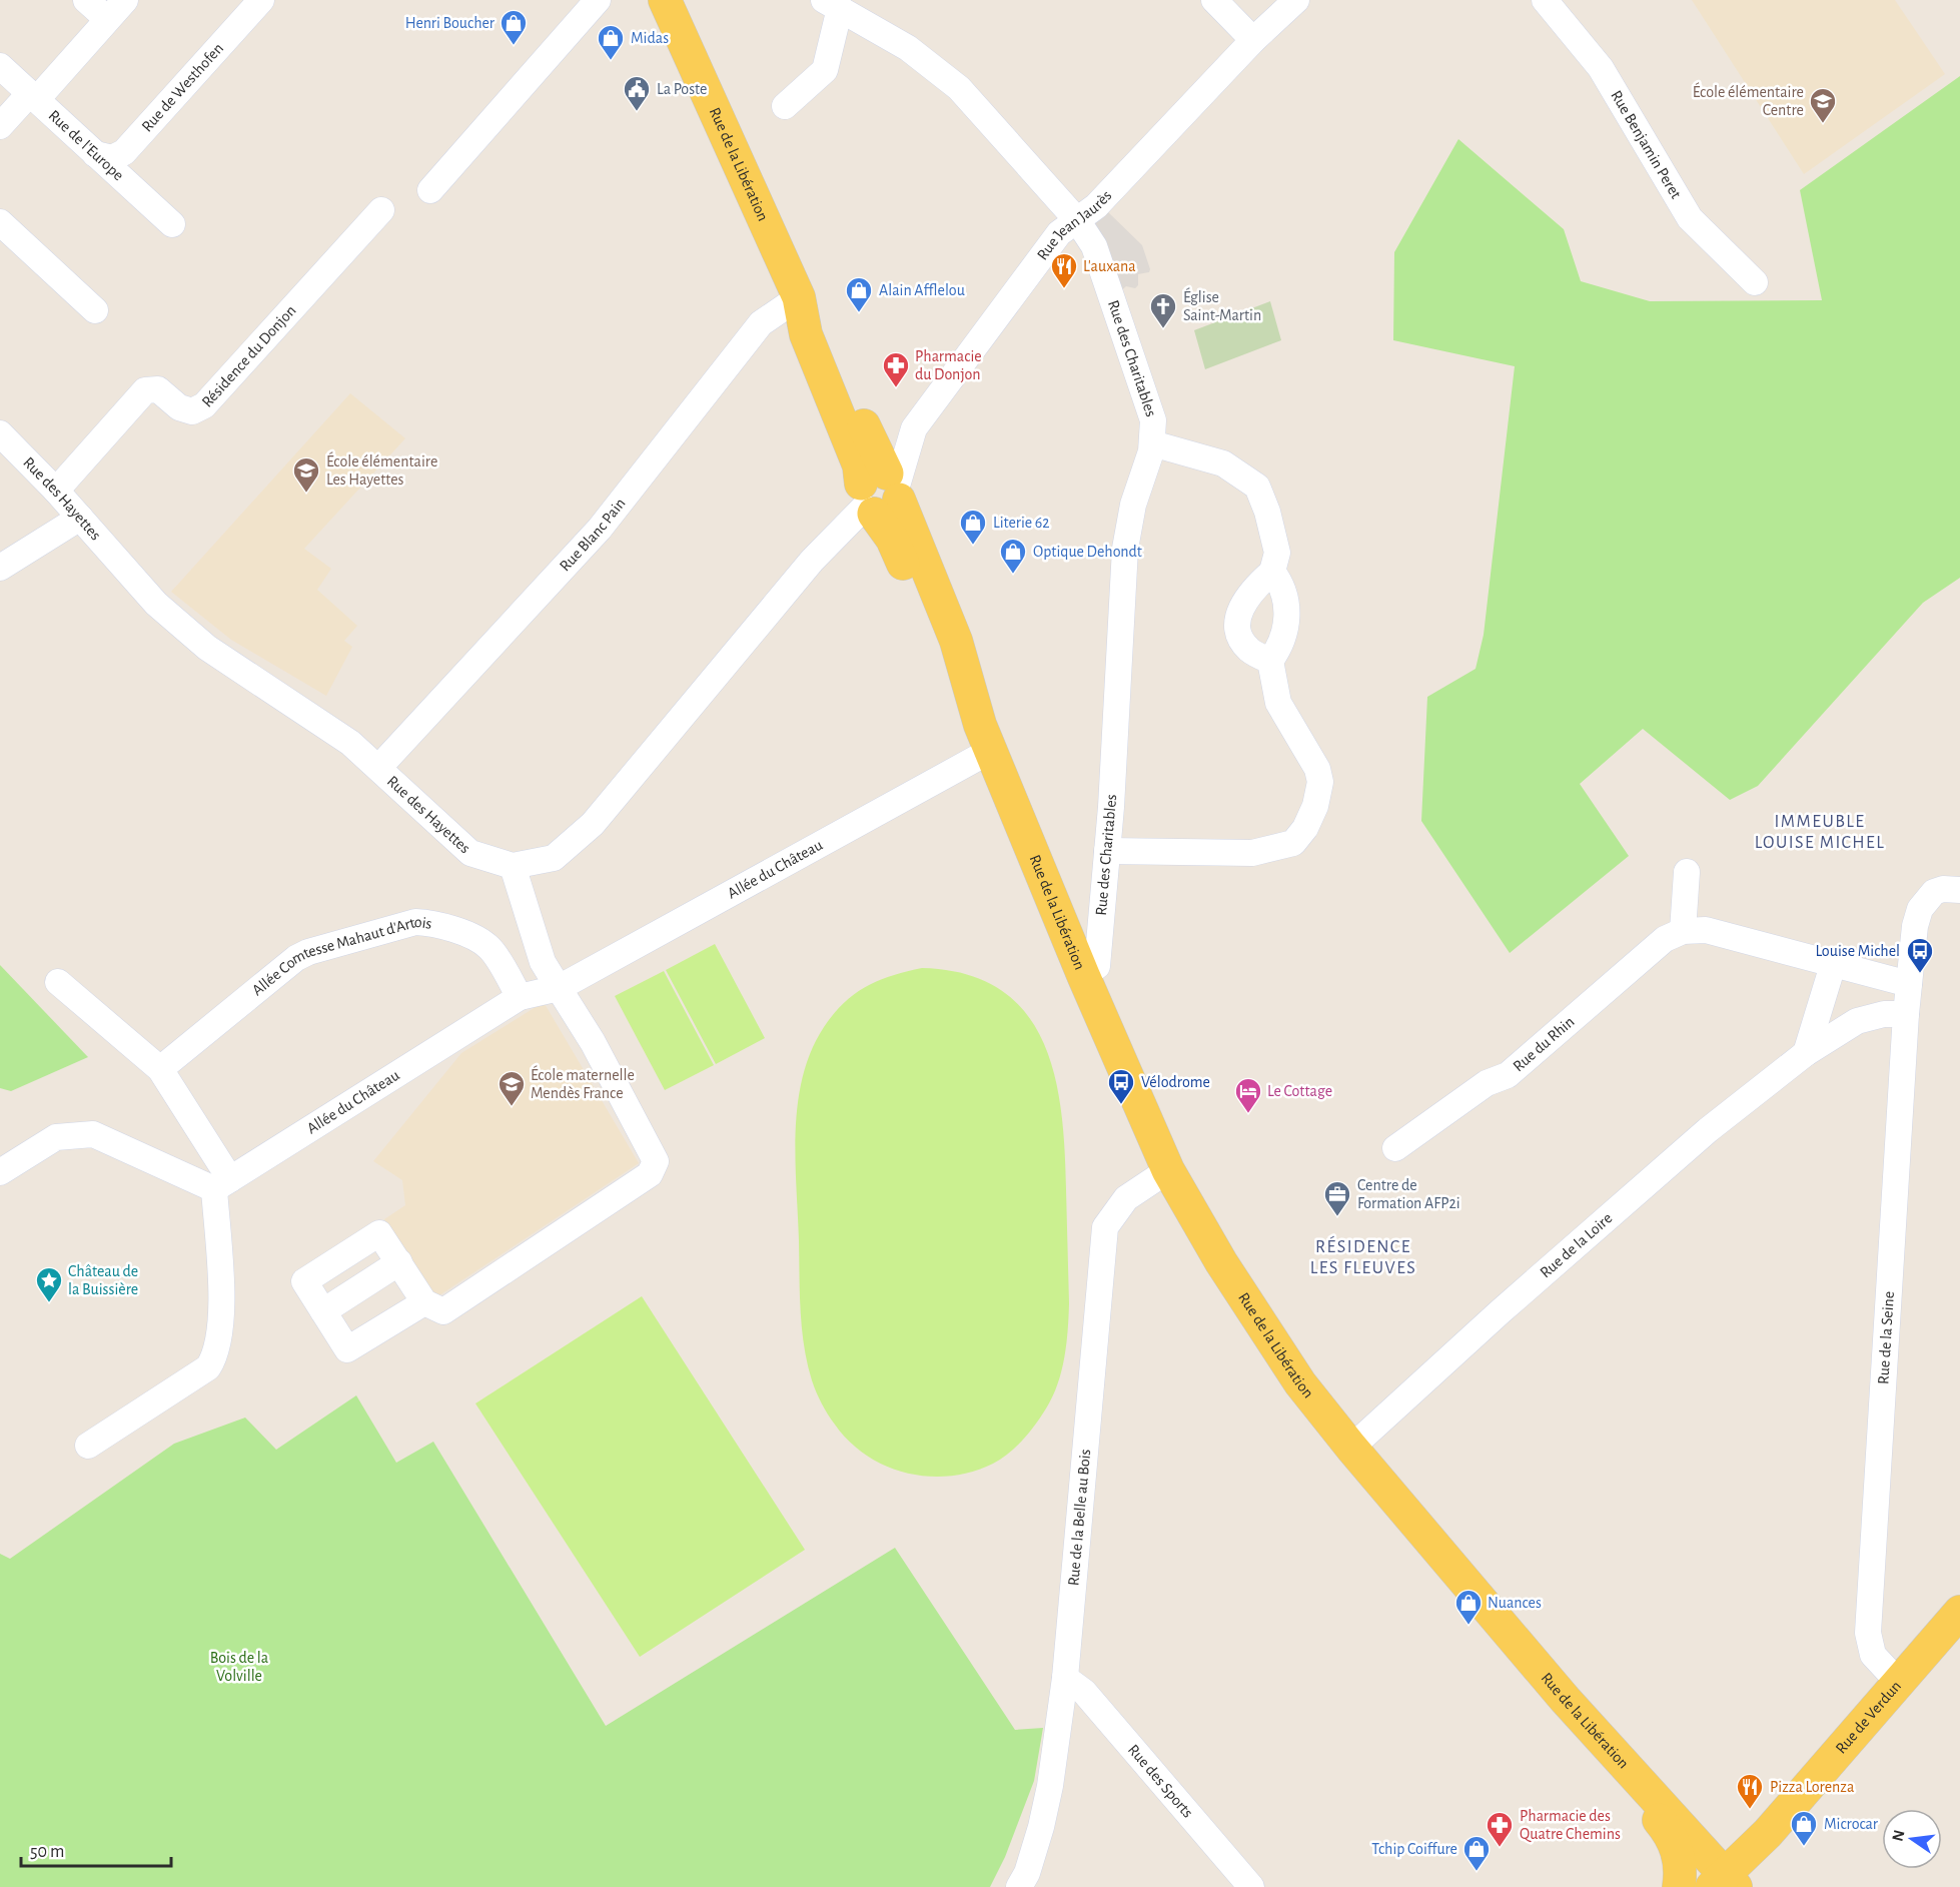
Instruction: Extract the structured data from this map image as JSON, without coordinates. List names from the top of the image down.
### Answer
{
  "streets": {
    "main road": ["Rue de la Libération", "Rue de Verdun"],
    "street": [
      "Rue de Westhofen",
      "Rue Benjamin Peret",
      "Rue de l'Europe",
      "Rue Jean Jaurès",
      "Résidence du Donjon",
      "Rue des Charitables",
      "Rue des Hayettes",
      "Rue Blanc Pain",
      "Allée du Château",
      "Allée Comtesse Mahaut d'Artois",
      "Rue du Rhin",
      "Rue de la Loire",
      "Rue de la Seine",
      "Rue de la Belle au Bois",
      "Rue des Sports"
    ]
  },
  "crossings": [
    ["Rue de Westhofen", "Rue de l'Europe"],
    ["Rue de la Libération", "Rue Jean Jaurès"],
    ["Rue de la Libération", "Rue des Charitables"],
    ["Rue de la Libération", "Rue Blanc Pain"],
    ["Rue de la Libération", "Allée du Château"],
    ["Rue de la Libération", "Rue de la Loire"],
    ["Rue de la Libération", "Rue de la Belle au Bois"],
    ["Rue de la Libération", "Rue de Verdun"],
    ["Rue Jean Jaurès", "Rue des Charitables"],
    ["Résidence du Donjon", "Rue des Hayettes"],
    ["Rue des Hayettes", "Rue Blanc Pain"],
    ["Allée du Château", "Allée Comtesse Mahaut d'Artois"],
    ["Rue du Rhin", "Rue de la Seine"],
    ["Rue de la Loire", "Rue de la Seine"],
    ["Rue de la Seine", "Rue de Verdun"],
    ["Rue de la Belle au Bois", "Rue des Sports"]
  ],
  "districts": ["IMMEUBLE LOUISE MICHEL", "RÉSIDENCE LES FLEUVES"],
  "parks": ["Bois de la Volville"],
  "places": {
    "shop": [
      "Henri Boucher",
      "Midas",
      "Alain Afflelou",
      "Literie 62",
      "Optique Dehondt",
      "Nuances",
      "Microcar",
      "Tchip Coiffure"
    ],
    "public building": ["La Poste"],
    "school or university": ["École élémentaire Centre", "École élémentaire Les Hayettes", "École maternelle Mendès France"],
    "restaurant": ["L'auxana", "Pizza Lorenza"],
    "church": ["Église Saint-Martin"],
    "pharmacy": ["Pharmacie du Donjon", "Pharmacie des Quatre Chemins"],
    "bus stop": ["Louise Michel", "Vélodrome"],
    "hotel": ["Le Cottage"],
    "office": ["Centre de Formation AFP2i"],
    "place": ["Château de la Buissière"]
  },
  "scale_bar": "50 m",
  "north": "left"
}
